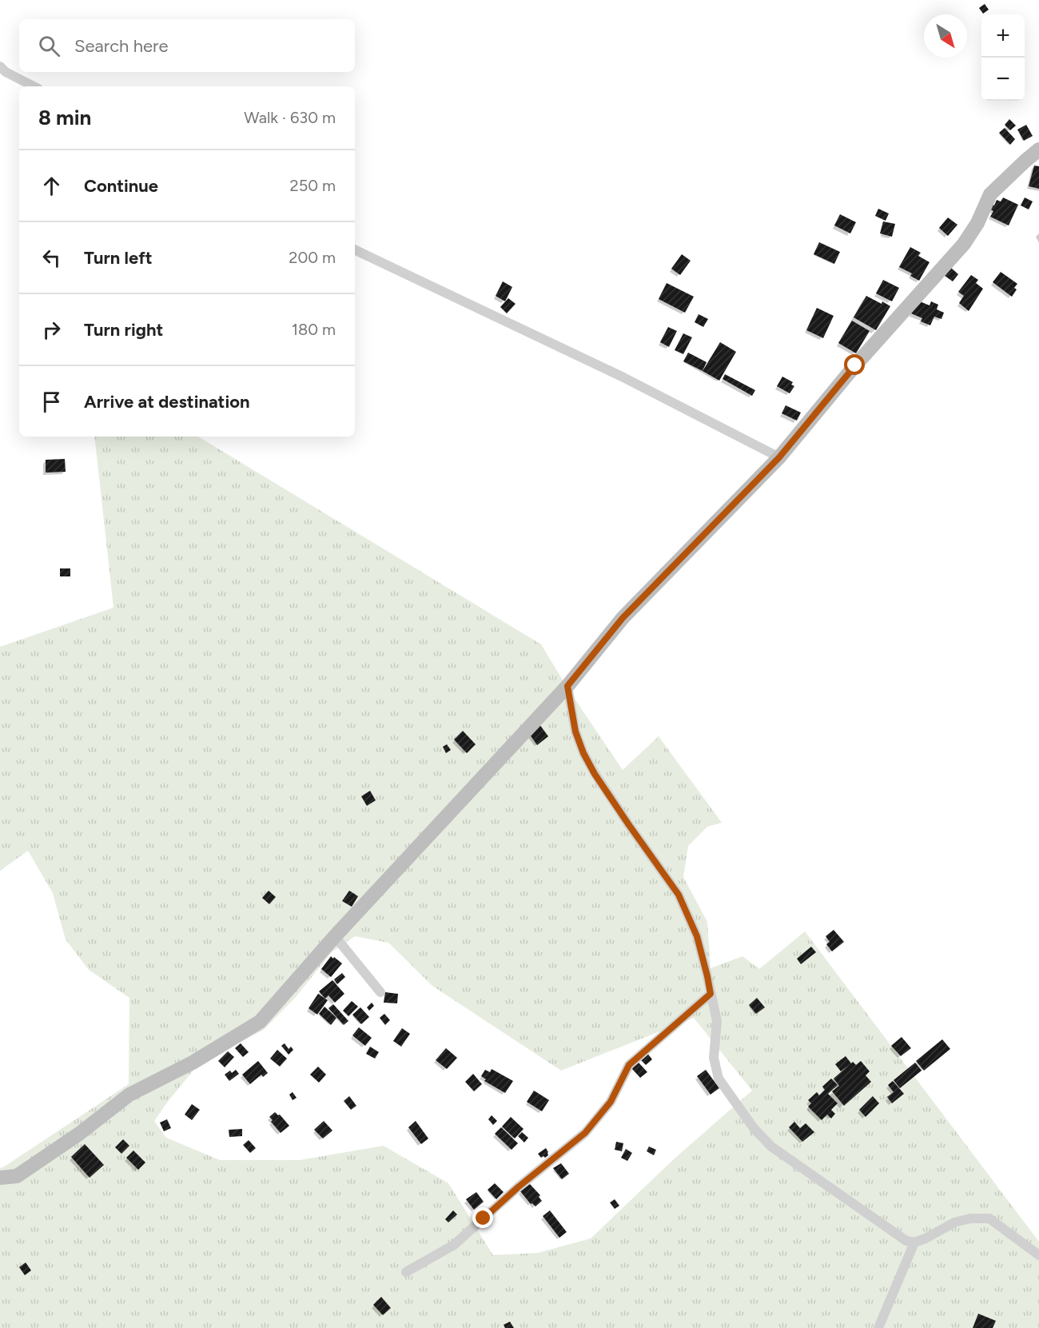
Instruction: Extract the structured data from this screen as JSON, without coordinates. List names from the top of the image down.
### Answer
{
  "north": "bottom right",
  "page": {
    "map_buttons": ["+", "−"],
    "search": "Search here",
    "heading": ["8 min", "Walk · 630 m"],
    "list": [
      ["Continue", "250 m"],
      ["Turn left", "200 m"],
      ["Turn right", "180 m"],
      "Arrive at destination"
    ]
  }
}
